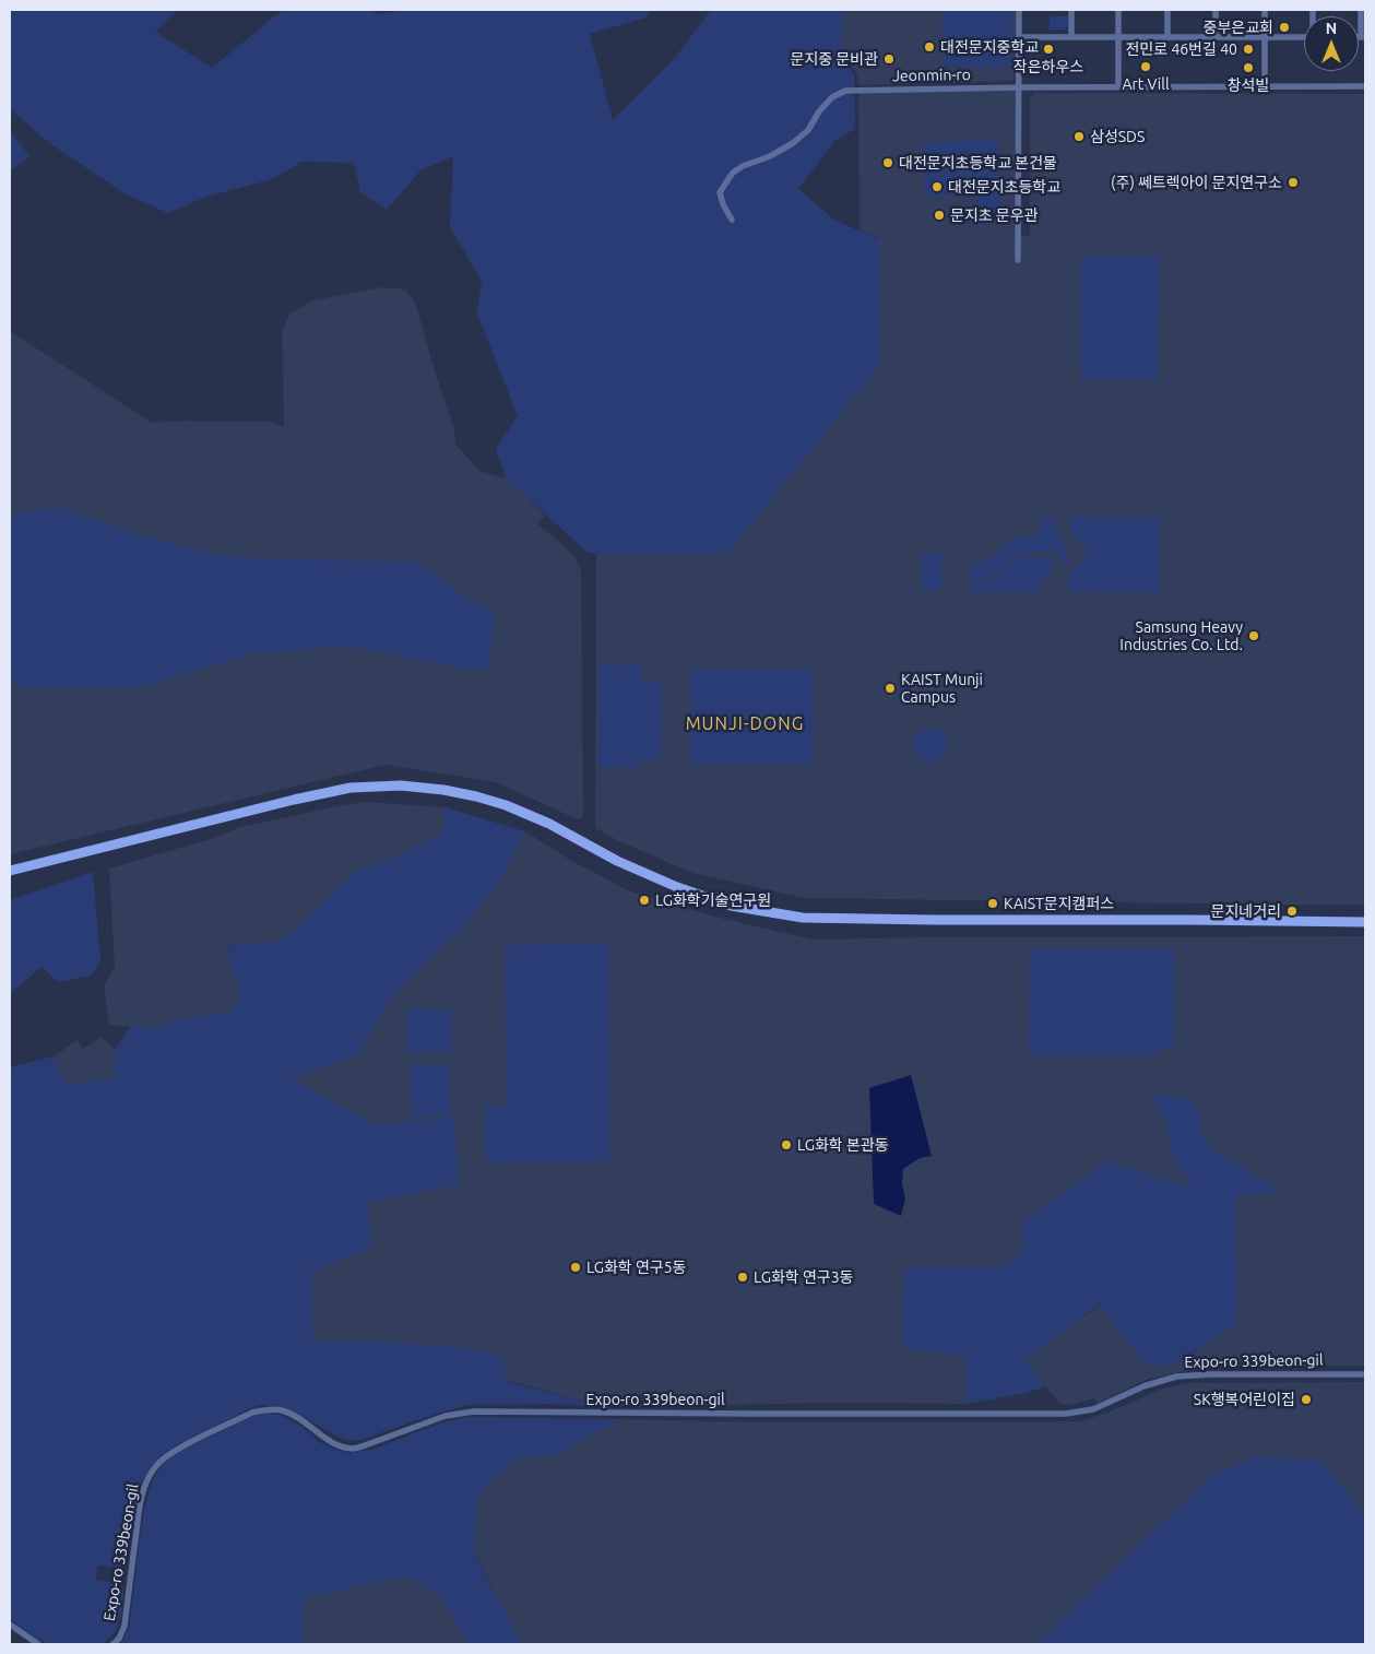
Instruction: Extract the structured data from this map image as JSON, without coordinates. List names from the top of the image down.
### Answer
{
  "streets": {
    "street": ["Jeonmin-ro", "Expo-ro 339beon-gil"]
  },
  "districts": ["MUNJI-DONG"],
  "places": [
    "중부은교회",
    "대전문지중학교",
    "작은하우스",
    "전민로 46번길 40",
    "문지중 문비관",
    "Art Vill",
    "창석빌",
    "삼성SDS",
    "대전문지초등학교 본건물",
    "(주) 쎄트렉아이 문지연구소",
    "대전문지초등학교",
    "문지초 문우관",
    "Samsung Heavy Industries Co. Ltd.",
    "KAIST Munji Campus",
    "LG화학기술연구원",
    "KAIST문지캠퍼스",
    "문지네거리",
    "LG화학 본관동",
    "LG화학 연구5동",
    "LG화학 연구3동",
    "SK행복어린이집"
  ],
  "north": "top"
}
